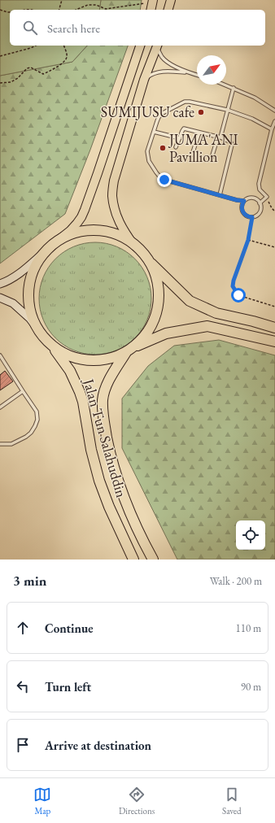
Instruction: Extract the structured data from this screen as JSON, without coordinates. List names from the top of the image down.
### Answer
{
  "streets": {
    "highway": ["Jalan Tun Salahuddin"]
  },
  "places": ["SUMIJUSU cafe", "JUMA'ANI Pavillion"],
  "north": "top right",
  "page": {
    "search": "Search here",
    "heading": ["3 min", "Walk · 200 m"],
    "list": [
      ["Continue", "110 m"],
      ["Turn left", "90 m"],
      "Arrive at destination"
    ],
    "nav": ["Map", "Directions", "Saved"]
  }
}
